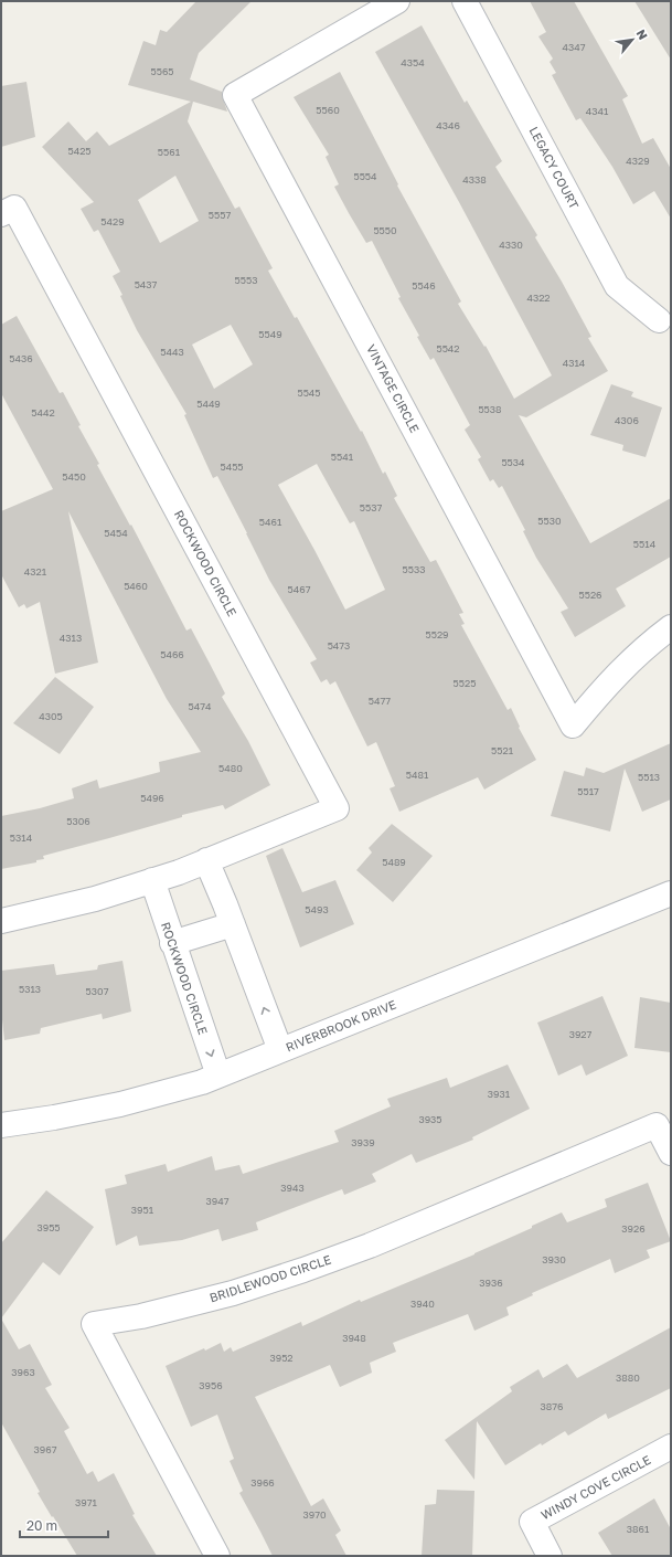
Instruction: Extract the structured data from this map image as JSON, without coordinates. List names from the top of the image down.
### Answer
{
  "streets": {
    "street": [
      "LEGACY COURT",
      "VINTAGE CIRCLE",
      "ROCKWOOD CIRCLE",
      "RIVERBROOK DRIVE",
      "BRIDLEWOOD CIRCLE",
      "WINDY COVE CIRCLE"
    ]
  },
  "crossings": [
    ["ROCKWOOD CIRCLE", "RIVERBROOK DRIVE"]
  ],
  "house_numbers": [
    "4347",
    "4354",
    "5565",
    "5560",
    "4341",
    "4346",
    "5425",
    "5561",
    "4329",
    "5554",
    "4338",
    "5557",
    "5429",
    "5550",
    "4330",
    "5553",
    "5437",
    "5546",
    "4322",
    "5549",
    "5542",
    "5443",
    "5436",
    "4314",
    "5545",
    "5449",
    "5538",
    "5442",
    "4306",
    "5541",
    "5534",
    "5455",
    "5450",
    "5537",
    "5530",
    "5461",
    "5454",
    "5514",
    "5533",
    "4321",
    "5460",
    "5467",
    "5526",
    "5529",
    "4313",
    "5473",
    "5466",
    "5525",
    "5477",
    "5474",
    "4305",
    "5521",
    "5480",
    "5481",
    "5513",
    "5517",
    "5496",
    "5306",
    "5314",
    "5489",
    "5493",
    "5313",
    "5307",
    "3927",
    "3931",
    "3935",
    "3939",
    "3943",
    "3947",
    "3951",
    "3955",
    "3926",
    "3930",
    "3936",
    "3940",
    "3948",
    "3952",
    "3963",
    "3880",
    "3956",
    "3876",
    "3967",
    "3966",
    "3971",
    "3970",
    "3861"
  ],
  "scale_bar": "20 m",
  "north": "top right"
}
